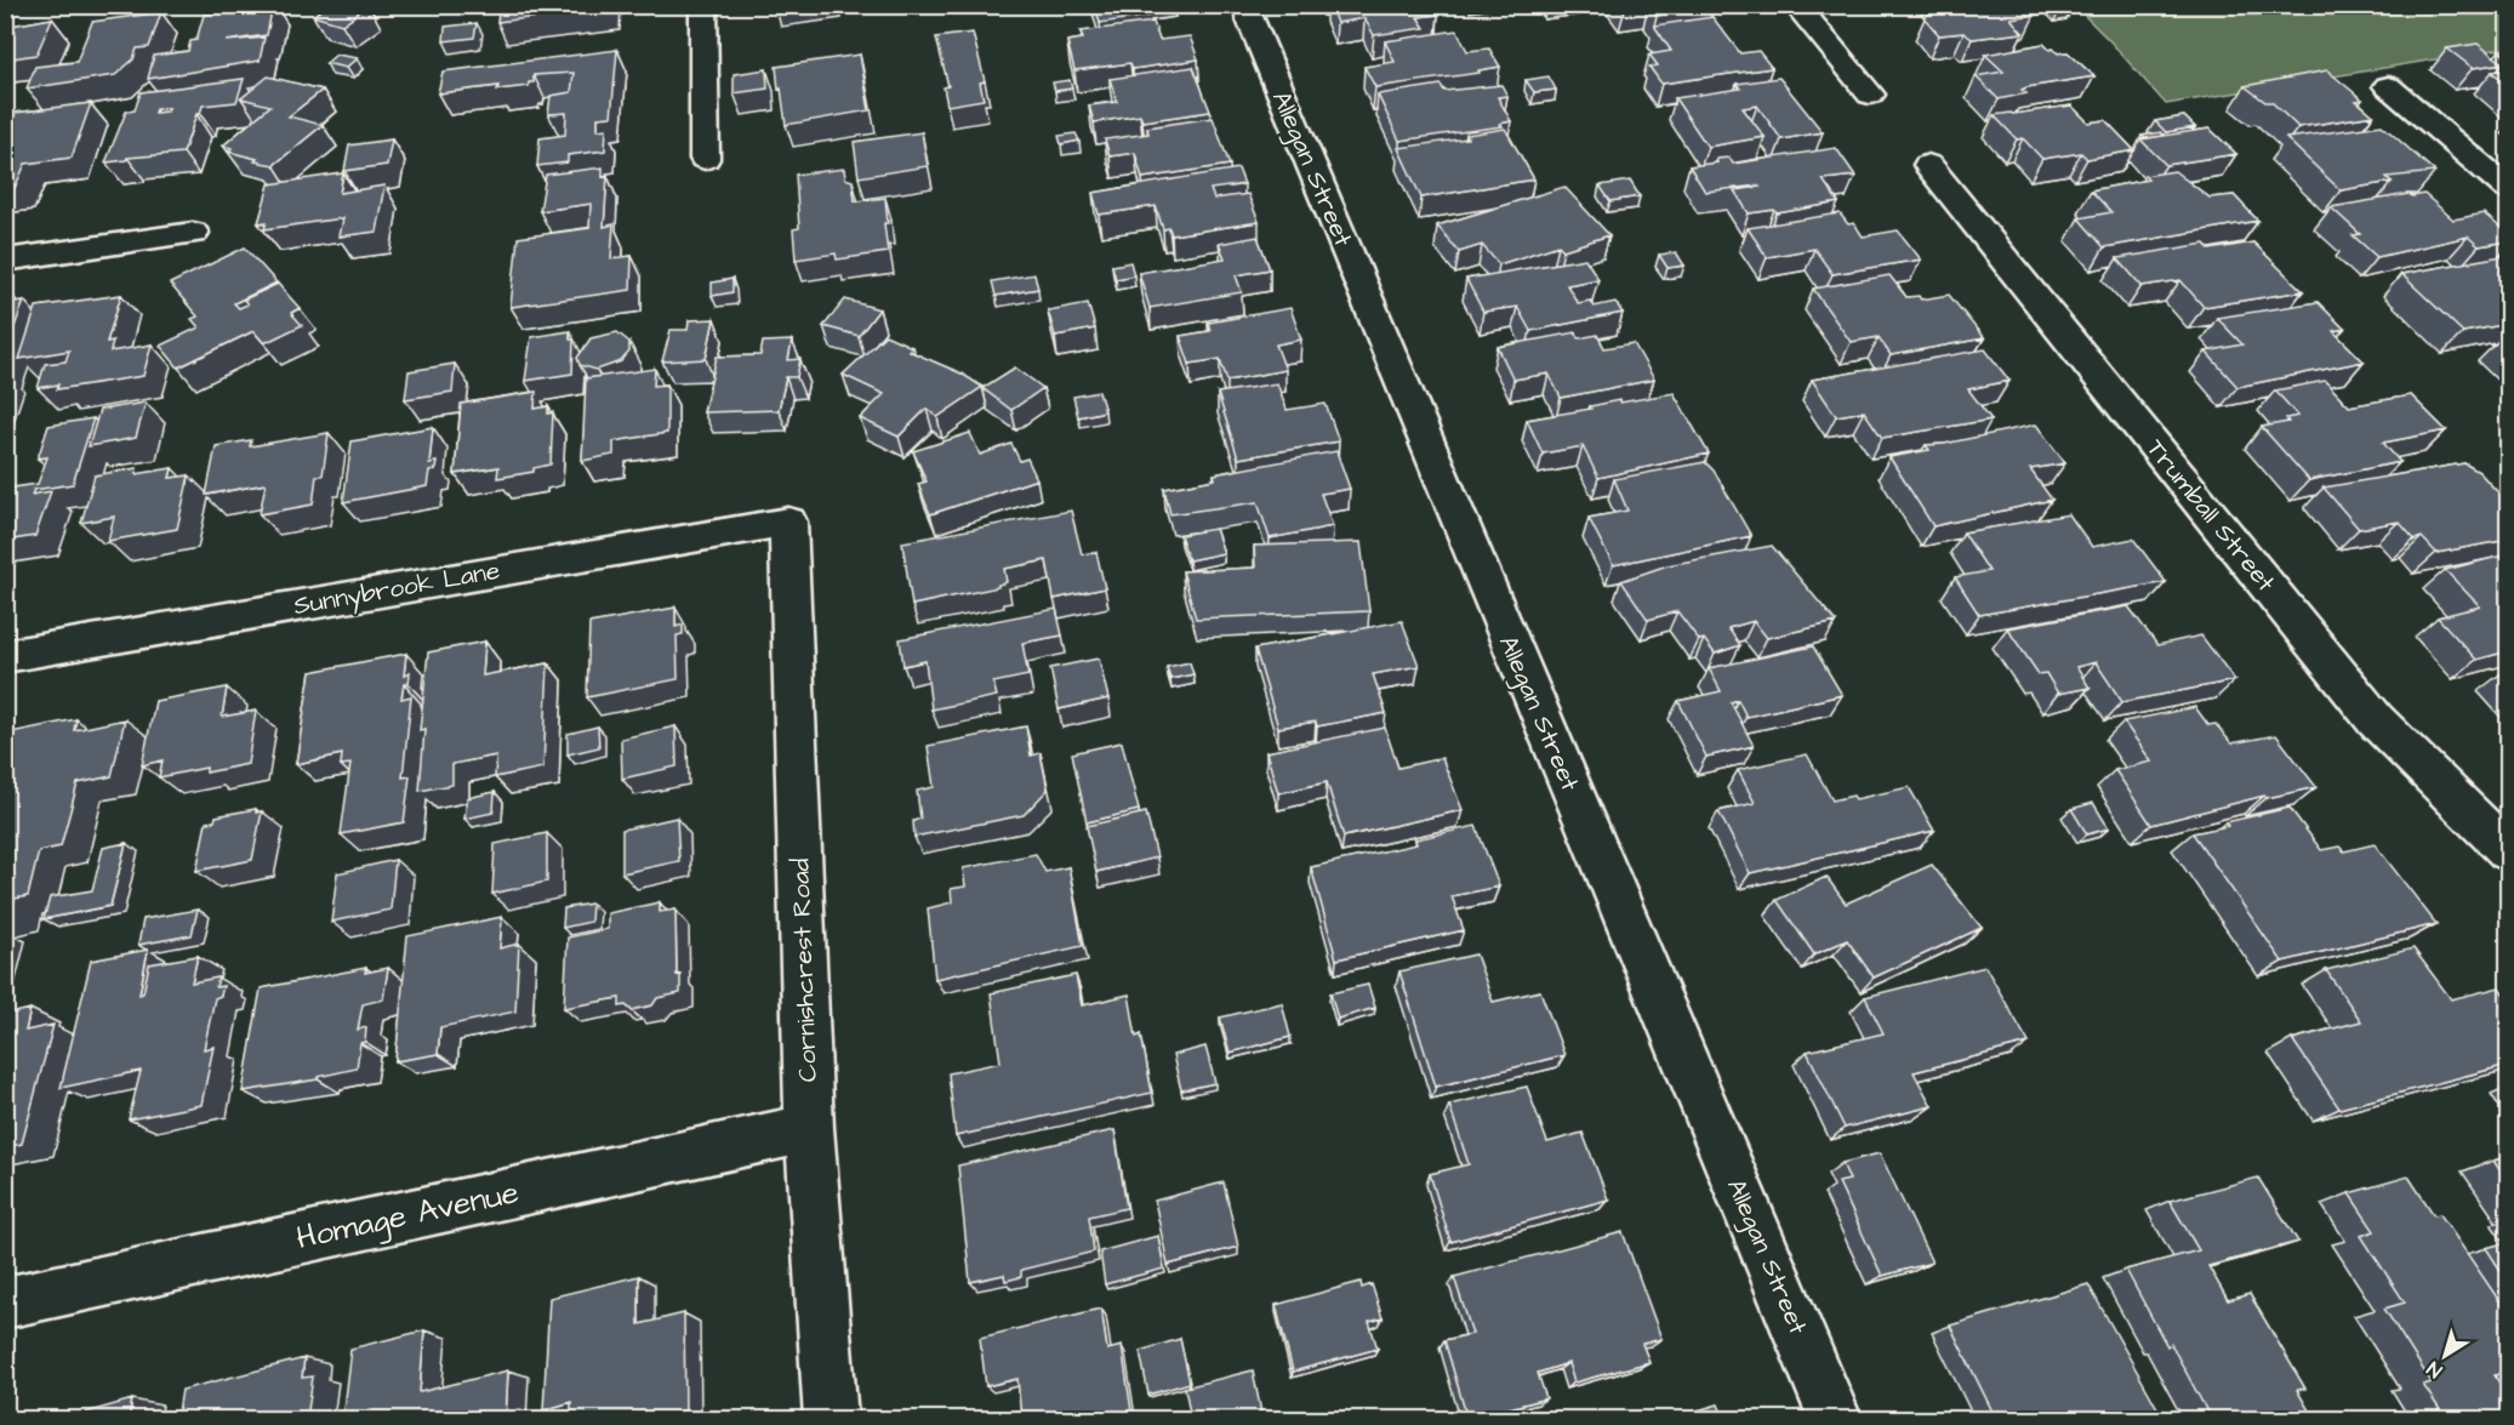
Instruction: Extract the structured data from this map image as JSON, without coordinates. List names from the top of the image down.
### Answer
{
  "streets": {
    "street": [
      "Allegan Street",
      "Trumball Street",
      "Sunnybrook Lane",
      "Cornishcrest Road",
      "Homage Avenue"
    ]
  },
  "crossings": [
    ["Sunnybrook Lane", "Cornishcrest Road"],
    ["Cornishcrest Road", "Homage Avenue"]
  ],
  "north": "bottom left"
}
